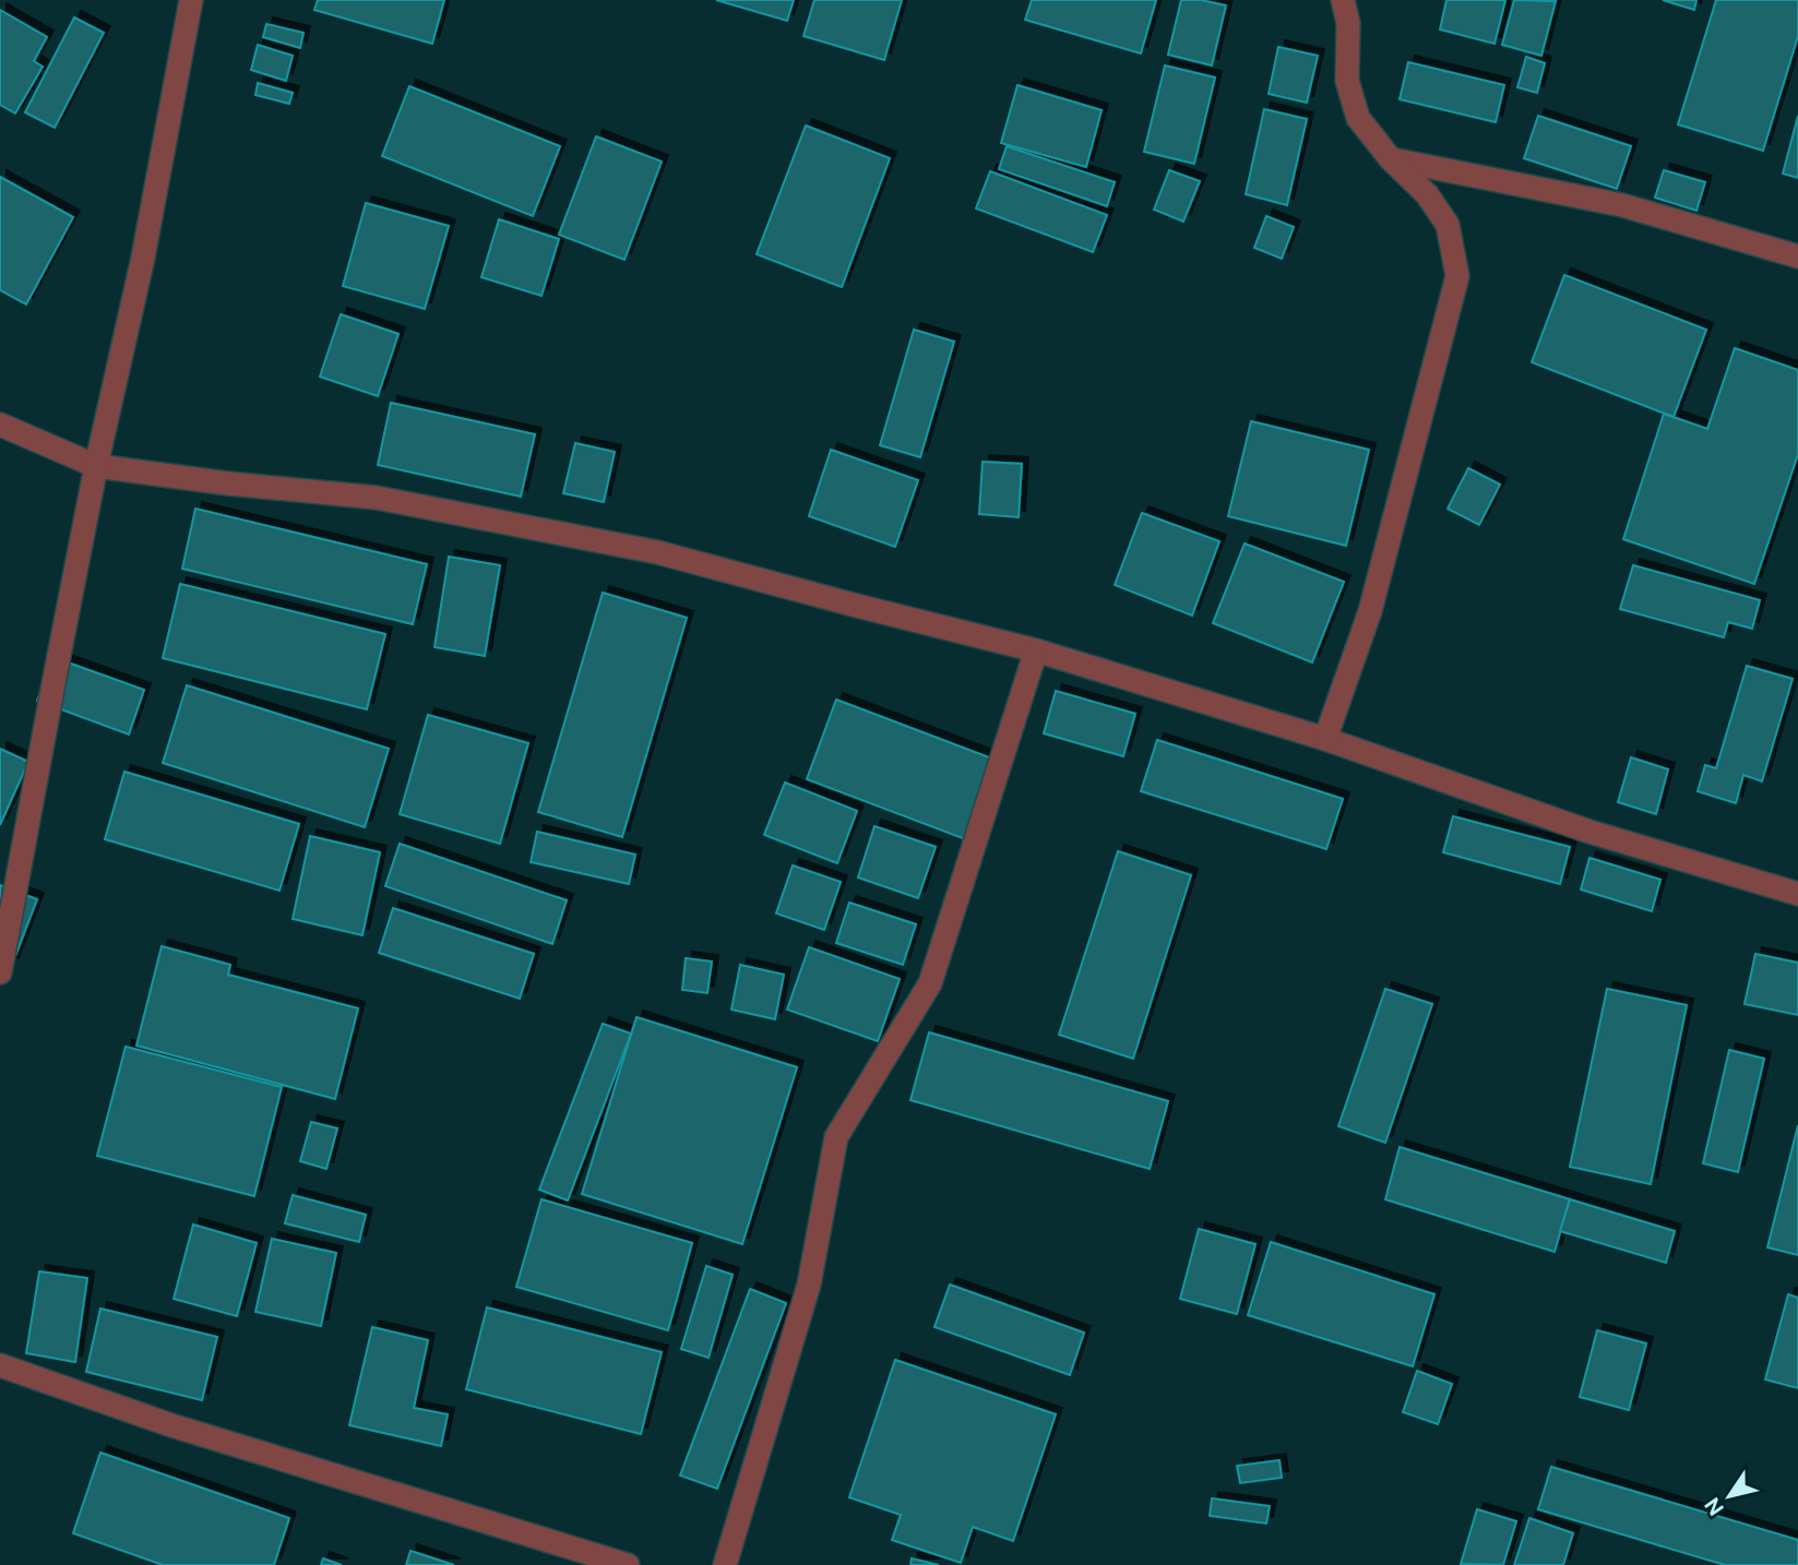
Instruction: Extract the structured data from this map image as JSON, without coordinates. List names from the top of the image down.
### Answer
{
  "north": "bottom left"
}
